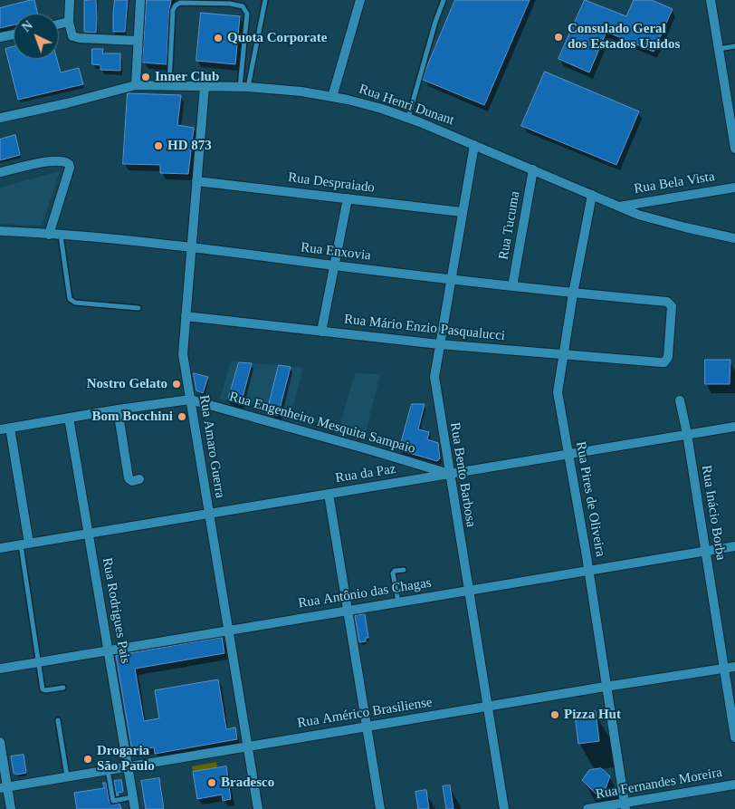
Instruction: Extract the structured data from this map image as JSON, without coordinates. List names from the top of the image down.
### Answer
{
  "streets": {
    "street": [
      "Rua Henri Dunant",
      "Rua Despraiado",
      "Rua Bela Vista",
      "Rua Tucuma",
      "Rua Enxovia",
      "Rua Mário Enzio Pasqualucci",
      "Rua Engenheiro Mesquita Sampaio",
      "Rua Amaro Guerra",
      "Rua da Paz",
      "Rua Bento Barbosa",
      "Rua Pires de Oliveira",
      "Rua Inácio Borba",
      "Rua Antônio das Chagas",
      "Rua Rodrigues Pais",
      "Rua Américo Brasiliense",
      "Rua Fernandes Moreira"
    ]
  },
  "crossings": [
    ["Rua Henri Dunant", "Rua Bela Vista"],
    ["Rua Henri Dunant", "Rua Tucuma"],
    ["Rua Henri Dunant", "Rua Amaro Guerra"],
    ["Rua Henri Dunant", "Rua Bento Barbosa"],
    ["Rua Henri Dunant", "Rua Pires de Oliveira"],
    ["Rua Despraiado", "Rua Amaro Guerra"],
    ["Rua Despraiado", "Rua Bento Barbosa"],
    ["Rua Tucuma", "Rua Enxovia"],
    ["Rua Enxovia", "Rua Mário Enzio Pasqualucci"],
    ["Rua Enxovia", "Rua Amaro Guerra"],
    ["Rua Enxovia", "Rua Bento Barbosa"],
    ["Rua Enxovia", "Rua Pires de Oliveira"],
    ["Rua Mário Enzio Pasqualucci", "Rua Amaro Guerra"],
    ["Rua Mário Enzio Pasqualucci", "Rua Bento Barbosa"],
    ["Rua Mário Enzio Pasqualucci", "Rua Pires de Oliveira"],
    ["Rua Engenheiro Mesquita Sampaio", "Rua Amaro Guerra"],
    ["Rua Engenheiro Mesquita Sampaio", "Rua da Paz"],
    ["Rua Engenheiro Mesquita Sampaio", "Rua Bento Barbosa"],
    ["Rua Engenheiro Mesquita Sampaio", "Rua Rodrigues Pais"],
    ["Rua Amaro Guerra", "Rua da Paz"],
    ["Rua Amaro Guerra", "Rua Antônio das Chagas"],
    ["Rua Amaro Guerra", "Rua Américo Brasiliense"],
    ["Rua da Paz", "Rua Bento Barbosa"],
    ["Rua da Paz", "Rua Pires de Oliveira"],
    ["Rua da Paz", "Rua Inácio Borba"],
    ["Rua da Paz", "Rua Rodrigues Pais"],
    ["Rua Bento Barbosa", "Rua Antônio das Chagas"],
    ["Rua Bento Barbosa", "Rua Américo Brasiliense"],
    ["Rua Pires de Oliveira", "Rua Antônio das Chagas"],
    ["Rua Pires de Oliveira", "Rua Américo Brasiliense"],
    ["Rua Pires de Oliveira", "Rua Fernandes Moreira"],
    ["Rua Inácio Borba", "Rua Antônio das Chagas"],
    ["Rua Inácio Borba", "Rua Américo Brasiliense"],
    ["Rua Antônio das Chagas", "Rua Rodrigues Pais"],
    ["Rua Rodrigues Pais", "Rua Américo Brasiliense"]
  ],
  "places": [
    "Consulado Geral dos Estados Unidos",
    "Quota Corporate",
    "Inner Club",
    "HD 873",
    "Nostro Gelato",
    "Bom Bocchini",
    "Pizza Hut",
    "Drogaria São Paulo",
    "Bradesco"
  ],
  "north": "top left"
}
